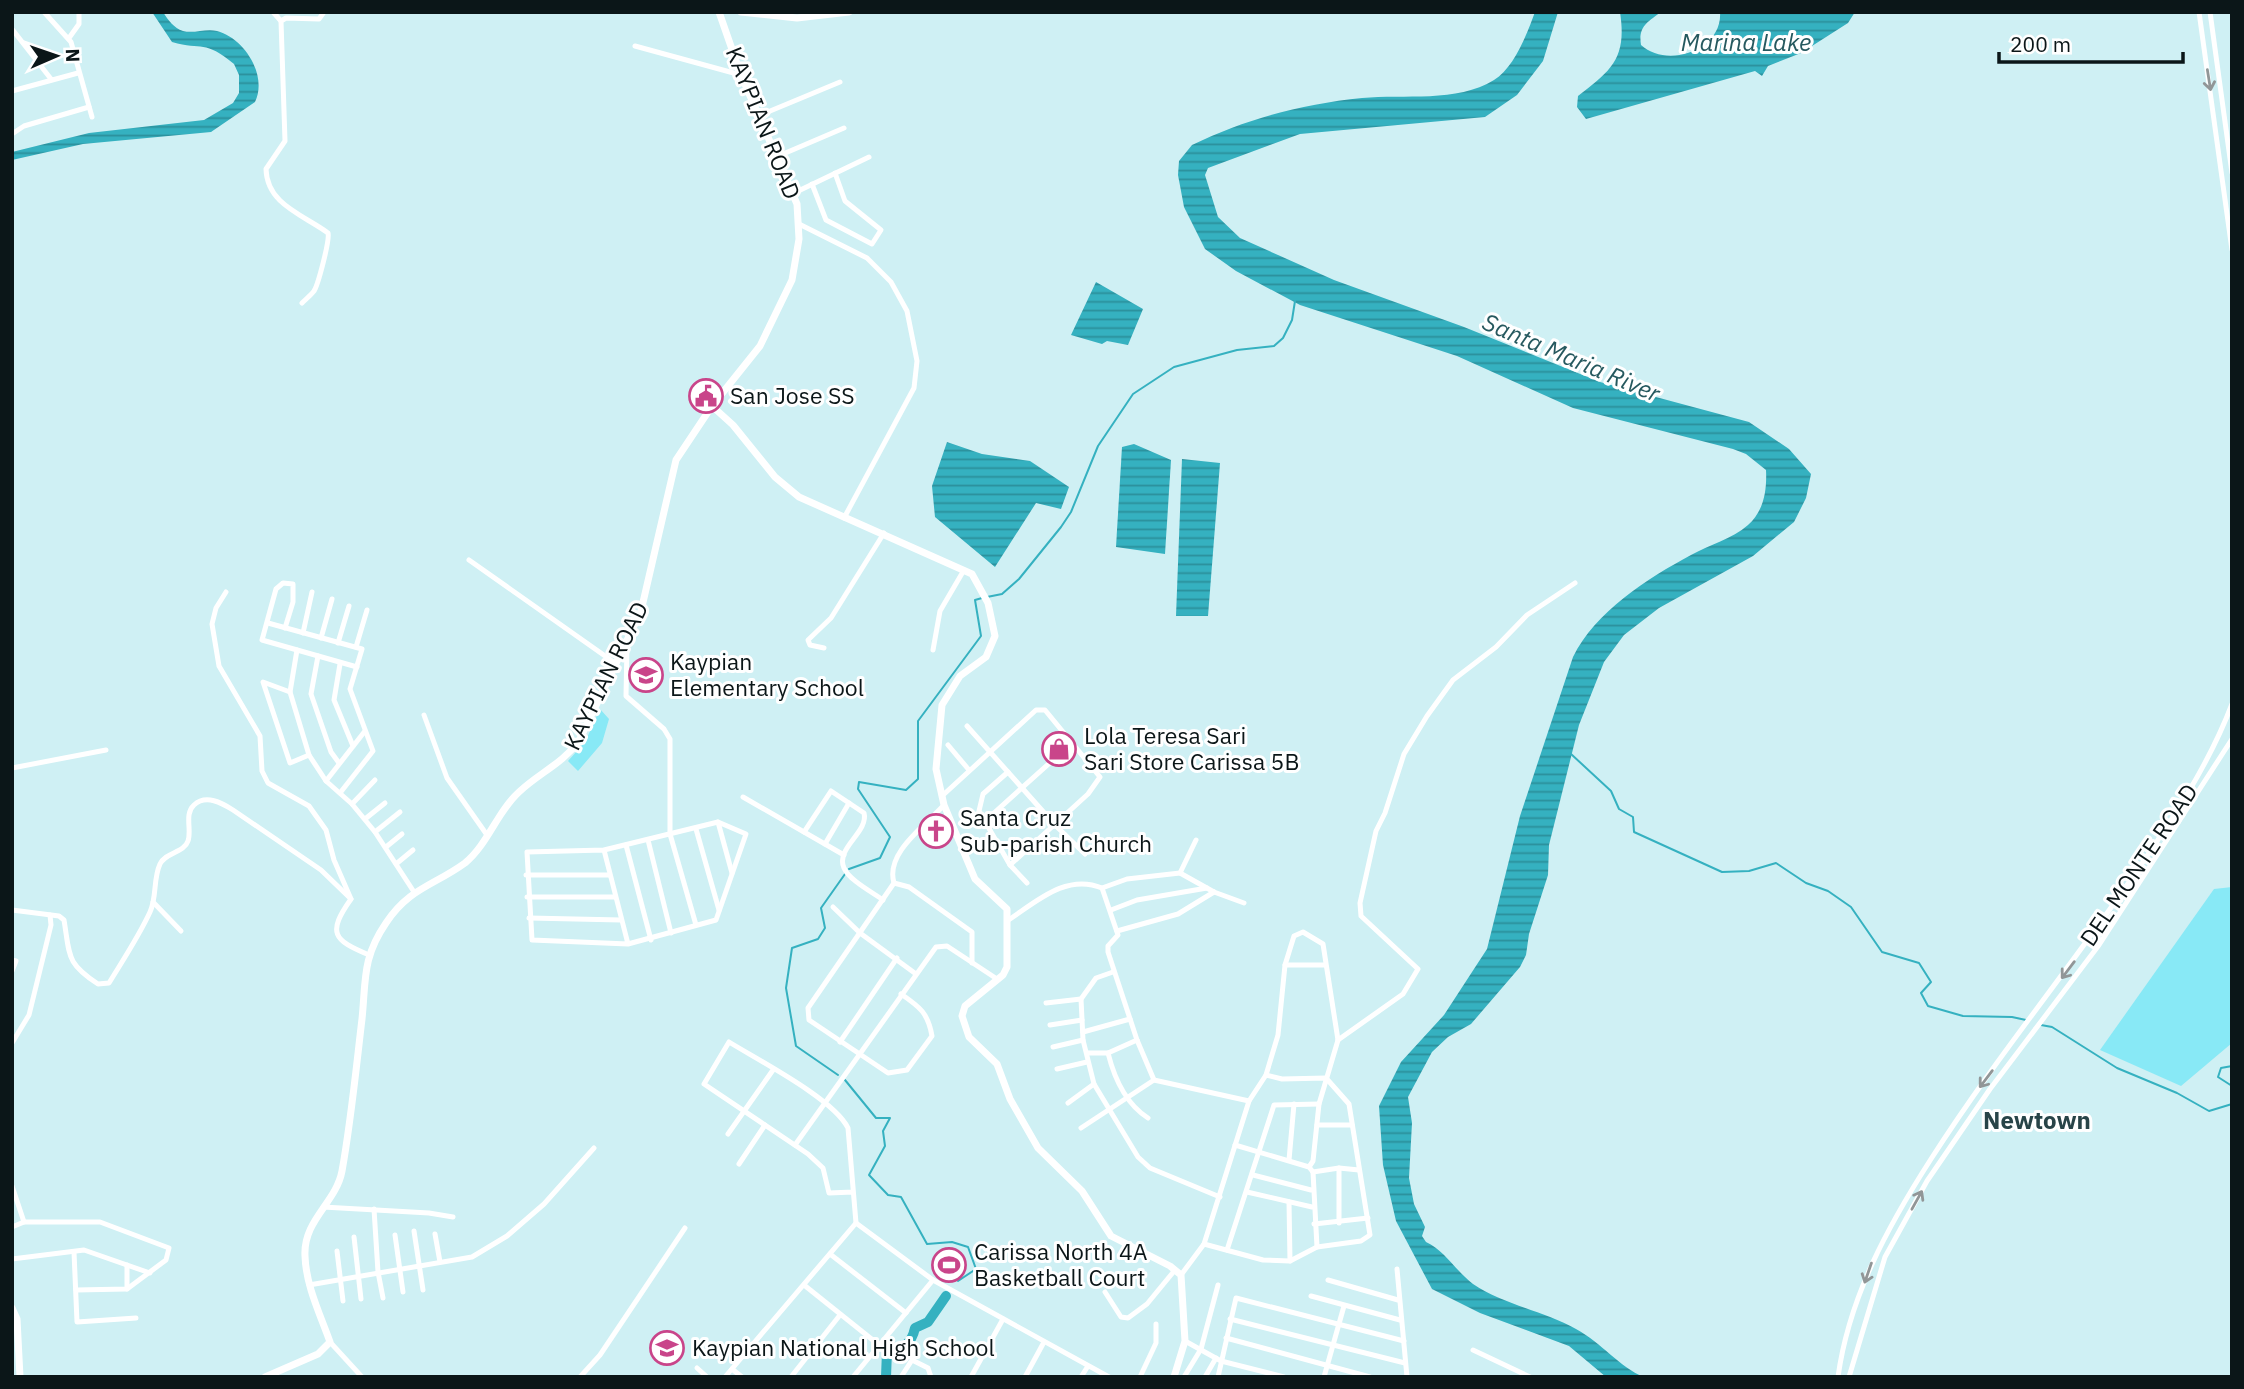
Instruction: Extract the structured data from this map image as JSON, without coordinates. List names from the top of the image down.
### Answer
{
  "streets": {
    "main road": ["KAYPIAN ROAD"],
    "street": ["DEL MONTE ROAD"]
  },
  "districts": ["Newtown"],
  "water": ["Marina Lake", "Santa Maria River"],
  "places": {
    "public building": ["San Jose SS"],
    "school or university": ["Kaypian Elementary School", "Kaypian National High School"],
    "shop": ["Lola Teresa Sari Sari Store Carissa 5B"],
    "church": ["Santa Cruz Sub-parish Church"],
    "sports": ["Carissa North 4A Basketball Court"]
  },
  "scale_bar": "200 m",
  "north": "right"
}
